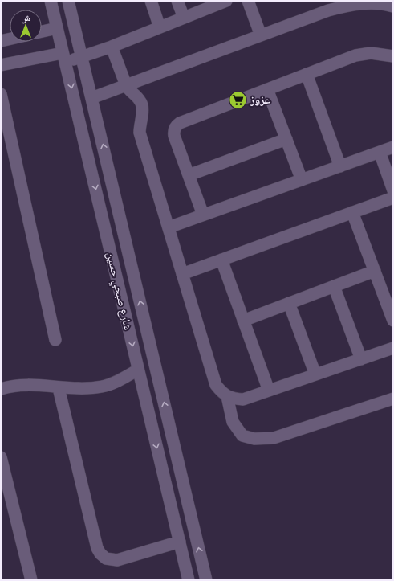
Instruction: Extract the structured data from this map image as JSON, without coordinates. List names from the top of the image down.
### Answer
{
  "streets": {
    "street": ["شارع صبحي حسين"]
  },
  "places": {
    "supermarket": ["عزوز"]
  },
  "north": "top"
}
